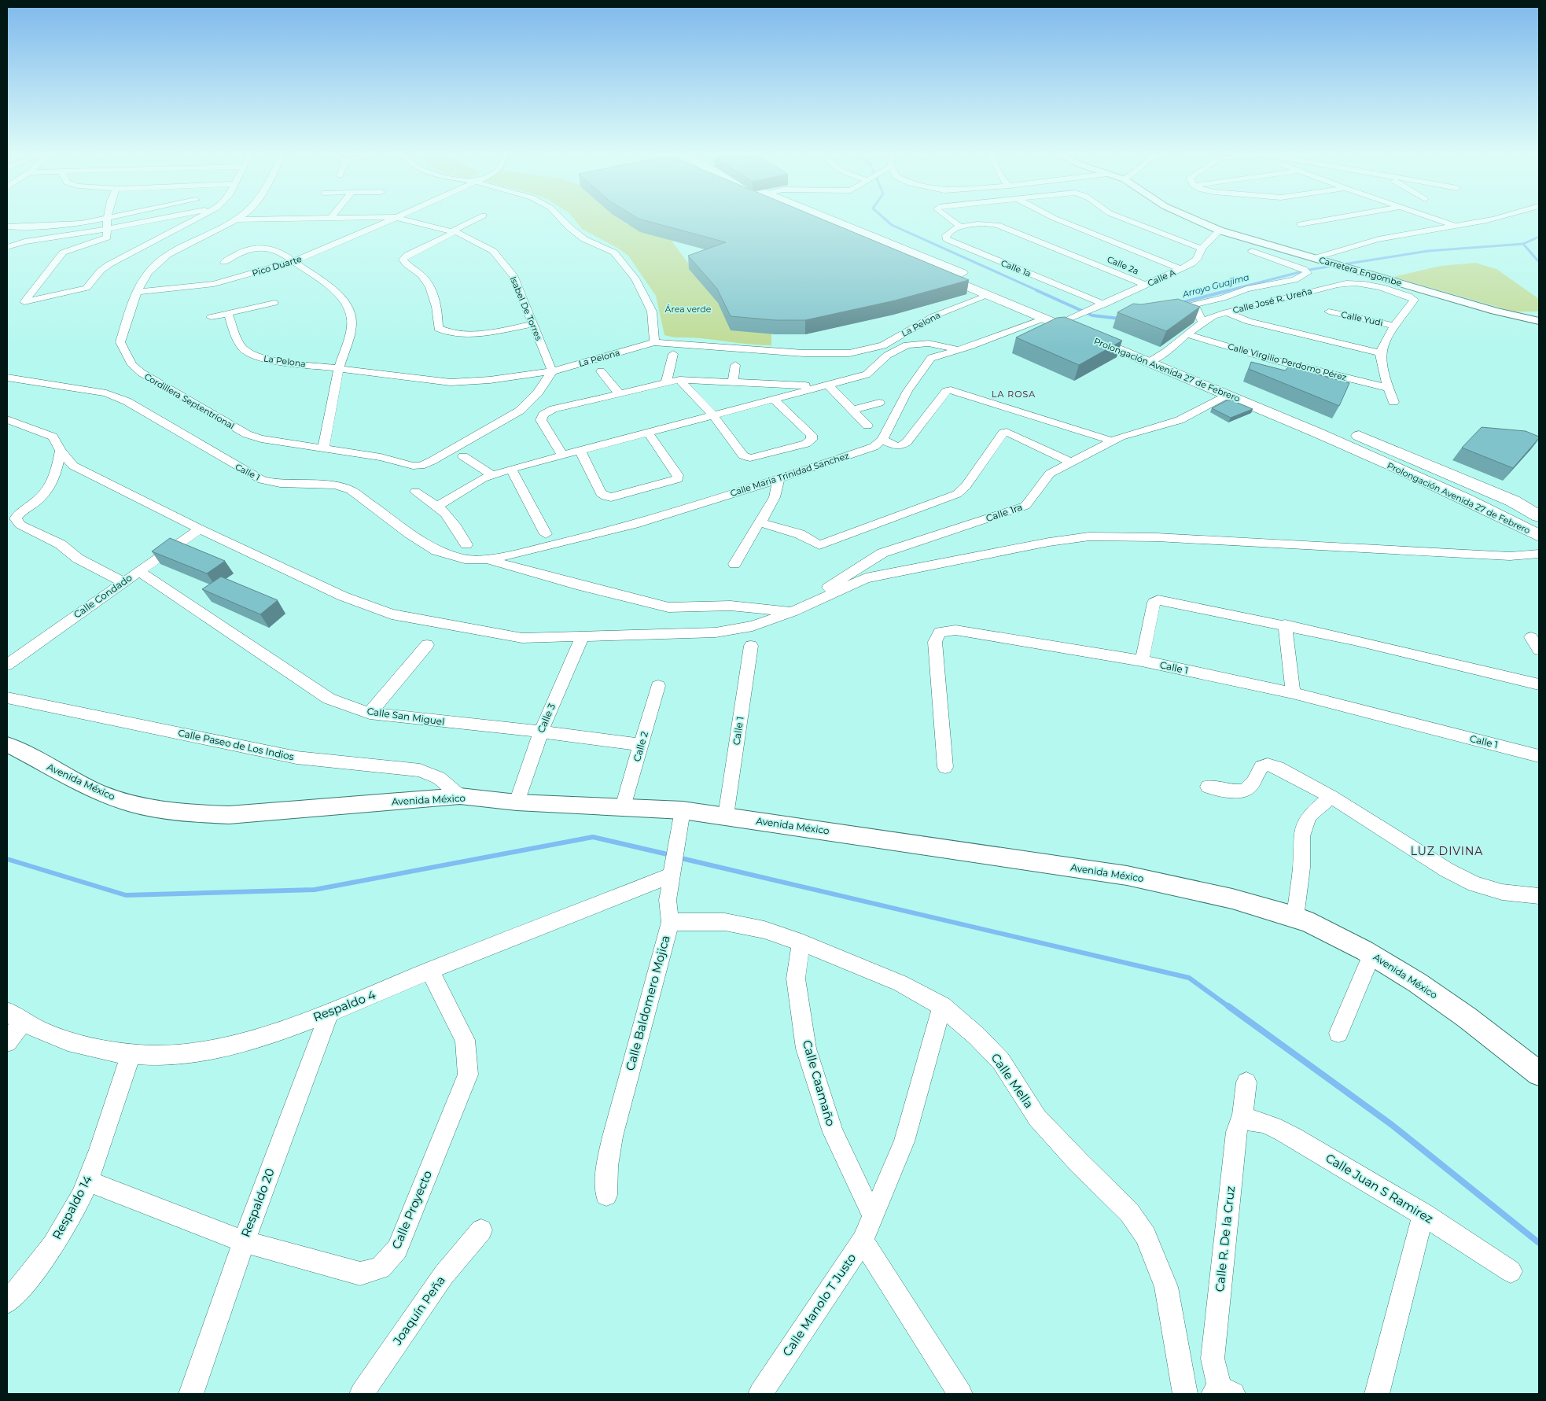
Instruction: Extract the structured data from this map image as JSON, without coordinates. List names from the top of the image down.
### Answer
{
  "streets": {
    "main road": ["Prolongación Avenida 27 de Febrero"],
    "street": [
      "Calle 2a",
      "Pico Duarte",
      "Calle 1a",
      "Carretera Engombe",
      "Calle A",
      "Calle José R. Ureña",
      "Isabel De Torres",
      "Calle Yudi",
      "La Pelona",
      "Calle Virgilio Perdomo Pérez",
      "Cordillera Septentrional",
      "Calle 1",
      "Calle Maria Trinidad Sanchez",
      "Calle 1ra",
      "Calle Condado",
      "Calle San Miguel",
      "Calle 3",
      "Calle Paseo de Los Indios",
      "Calle 2",
      "Avenida México",
      "Calle Baldomero Mojica",
      "Respaldo 4",
      "Calle Mella",
      "Calle Caamaño",
      "Calle Juan S Ramirez",
      "Respaldo 20",
      "Respaldo 14",
      "Calle Proyecto",
      "Calle R. De la Cruz",
      "Calle Manolo T Justo",
      "Joaquín Peña"
    ]
  },
  "crossings": [
    ["Calle 2a", "Calle 1a"],
    ["Calle 2a", "Calle A"],
    ["Pico Duarte", "Cordillera Septentrional"],
    ["Calle 1a", "Calle A"],
    ["Carretera Engombe", "Calle A"],
    ["Calle José R. Ureña", "Calle Yudi"],
    ["Calle José R. Ureña", "Calle Virgilio Perdomo Pérez"],
    ["Calle José R. Ureña", "Prolongación Avenida 27 de Febrero"],
    ["Isabel De Torres", "La Pelona"],
    ["Isabel De Torres", "Cordillera Septentrional"],
    ["La Pelona", "Prolongación Avenida 27 de Febrero"],
    ["Prolongación Avenida 27 de Febrero", "Calle 1ra"],
    ["Calle 1", "Calle Maria Trinidad Sanchez"],
    ["Calle 1", "Avenida México"],
    ["Calle Condado", "Calle San Miguel"],
    ["Calle San Miguel", "Calle 3"],
    ["Calle San Miguel", "Calle 2"],
    ["Calle 3", "Avenida México"],
    ["Calle Paseo de Los Indios", "Avenida México"],
    ["Calle 2", "Avenida México"],
    ["Avenida México", "Calle Baldomero Mojica"],
    ["Calle Baldomero Mojica", "Respaldo 4"],
    ["Calle Baldomero Mojica", "Calle Mella"],
    ["Respaldo 4", "Respaldo 20"],
    ["Respaldo 4", "Respaldo 14"],
    ["Respaldo 4", "Calle Proyecto"],
    ["Calle Mella", "Calle Caamaño"],
    ["Calle Mella", "Calle Manolo T Justo"],
    ["Calle Caamaño", "Calle Manolo T Justo"],
    ["Calle Juan S Ramirez", "Calle R. De la Cruz"],
    ["Respaldo 20", "Calle Proyecto"],
    ["Respaldo 14", "Calle Proyecto"]
  ],
  "districts": ["LA ROSA", "LUZ DIVINA"],
  "water": ["Arroyo Guajima"],
  "parks": ["Área verde"]
}
